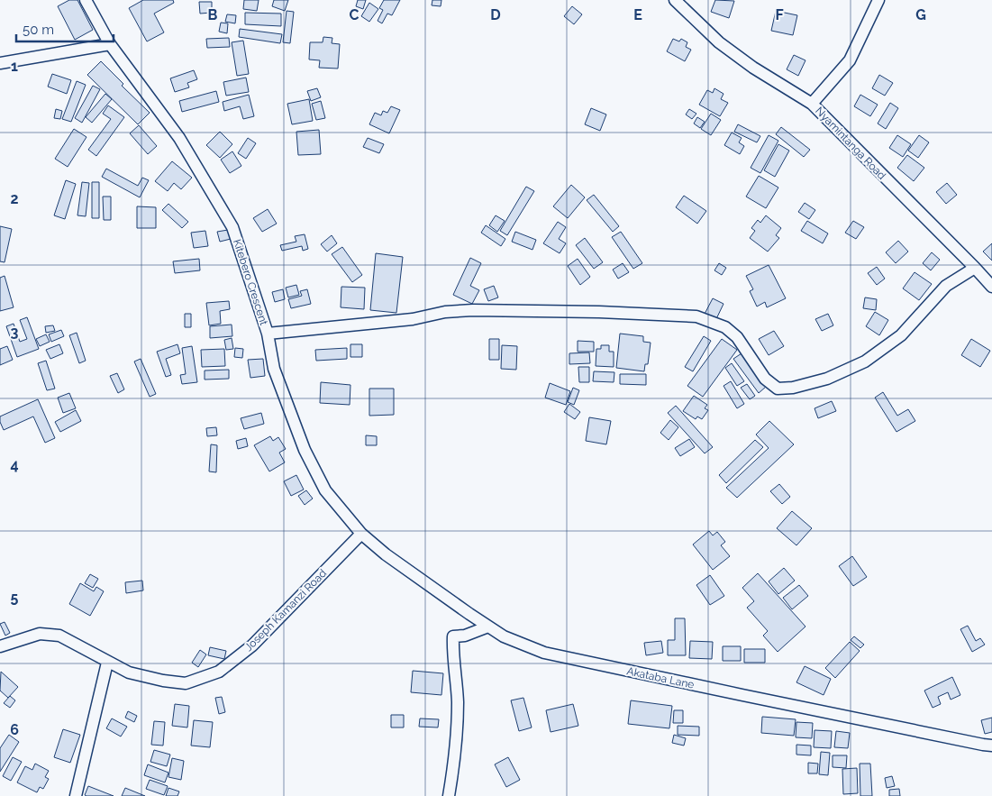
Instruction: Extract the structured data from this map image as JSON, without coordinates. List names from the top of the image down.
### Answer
{
  "streets": {
    "street": [
      "Nyamintanga Road",
      "Kitebero Crescent",
      "Joseph Kamanzi Road",
      "Akataba Lane"
    ]
  },
  "crossings": [
    ["Kitebero Crescent", "Joseph Kamanzi Road"],
    ["Kitebero Crescent", "Akataba Lane"],
    ["Joseph Kamanzi Road", "Akataba Lane"]
  ],
  "scale_bar": "50 m",
  "grid": {
    "columns": [
      "B",
      "C",
      "D",
      "E",
      "F",
      "G"
    ],
    "rows": [
      "1",
      "2",
      "3",
      "4",
      "5",
      "6"
    ]
  }
}
